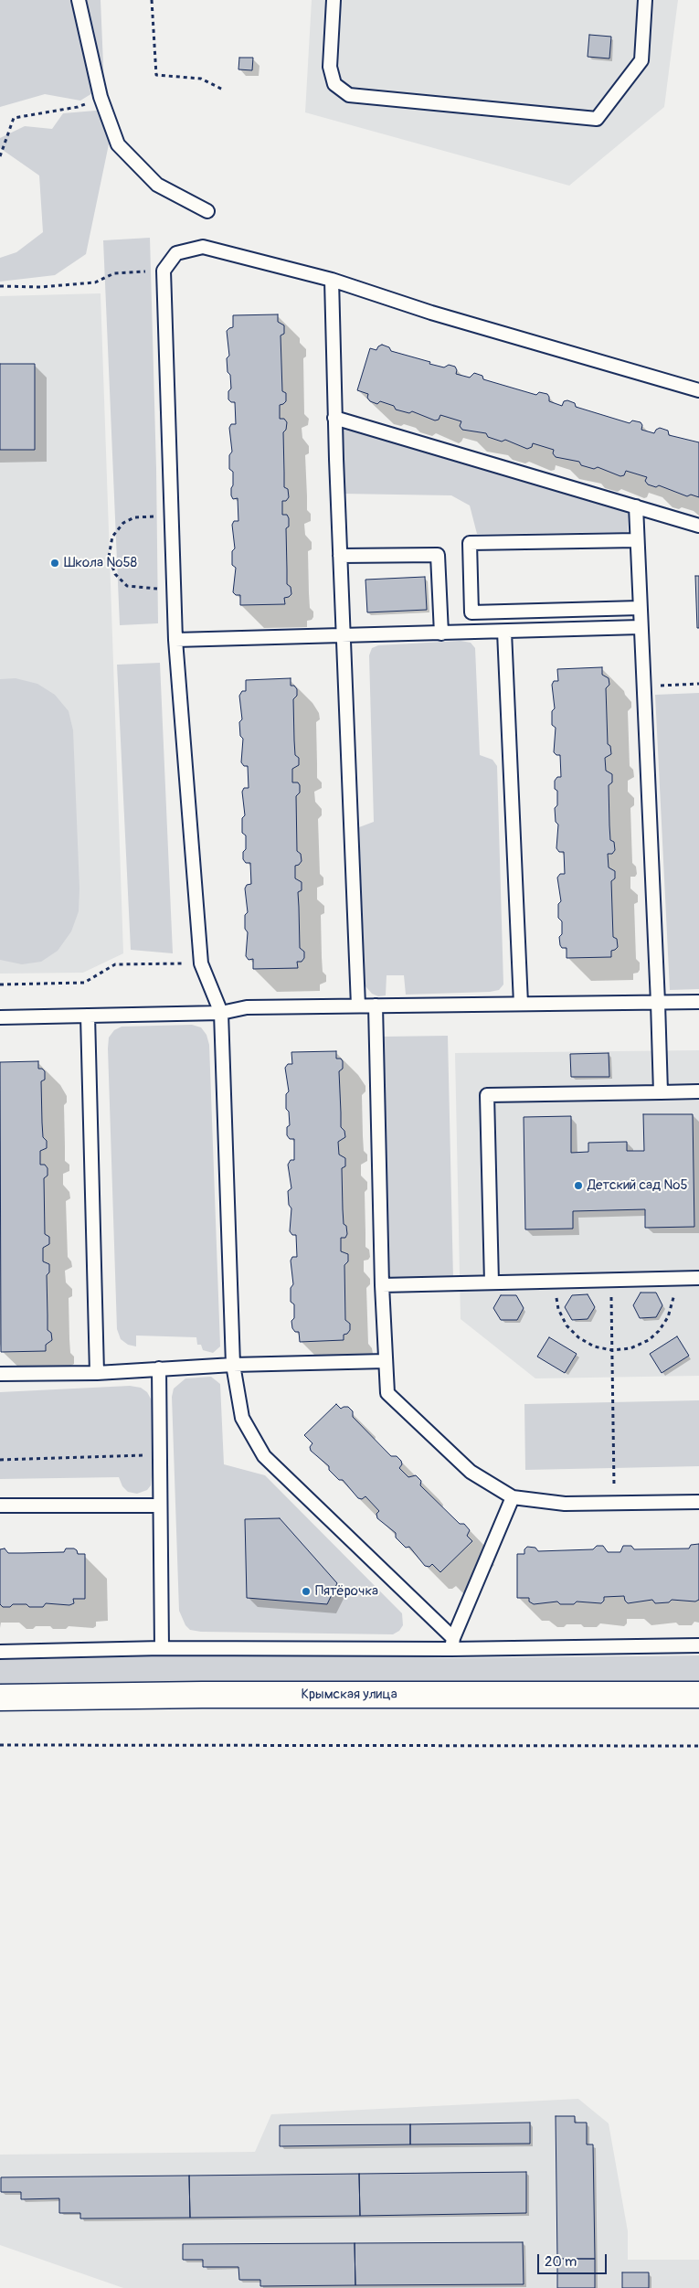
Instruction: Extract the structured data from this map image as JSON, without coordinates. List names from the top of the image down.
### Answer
{
  "streets": {
    "street": ["Крымская улица"]
  },
  "places": ["Школа №58", "Детский сад №5", "Пятёрочка"],
  "scale_bar": "20 m"
}
